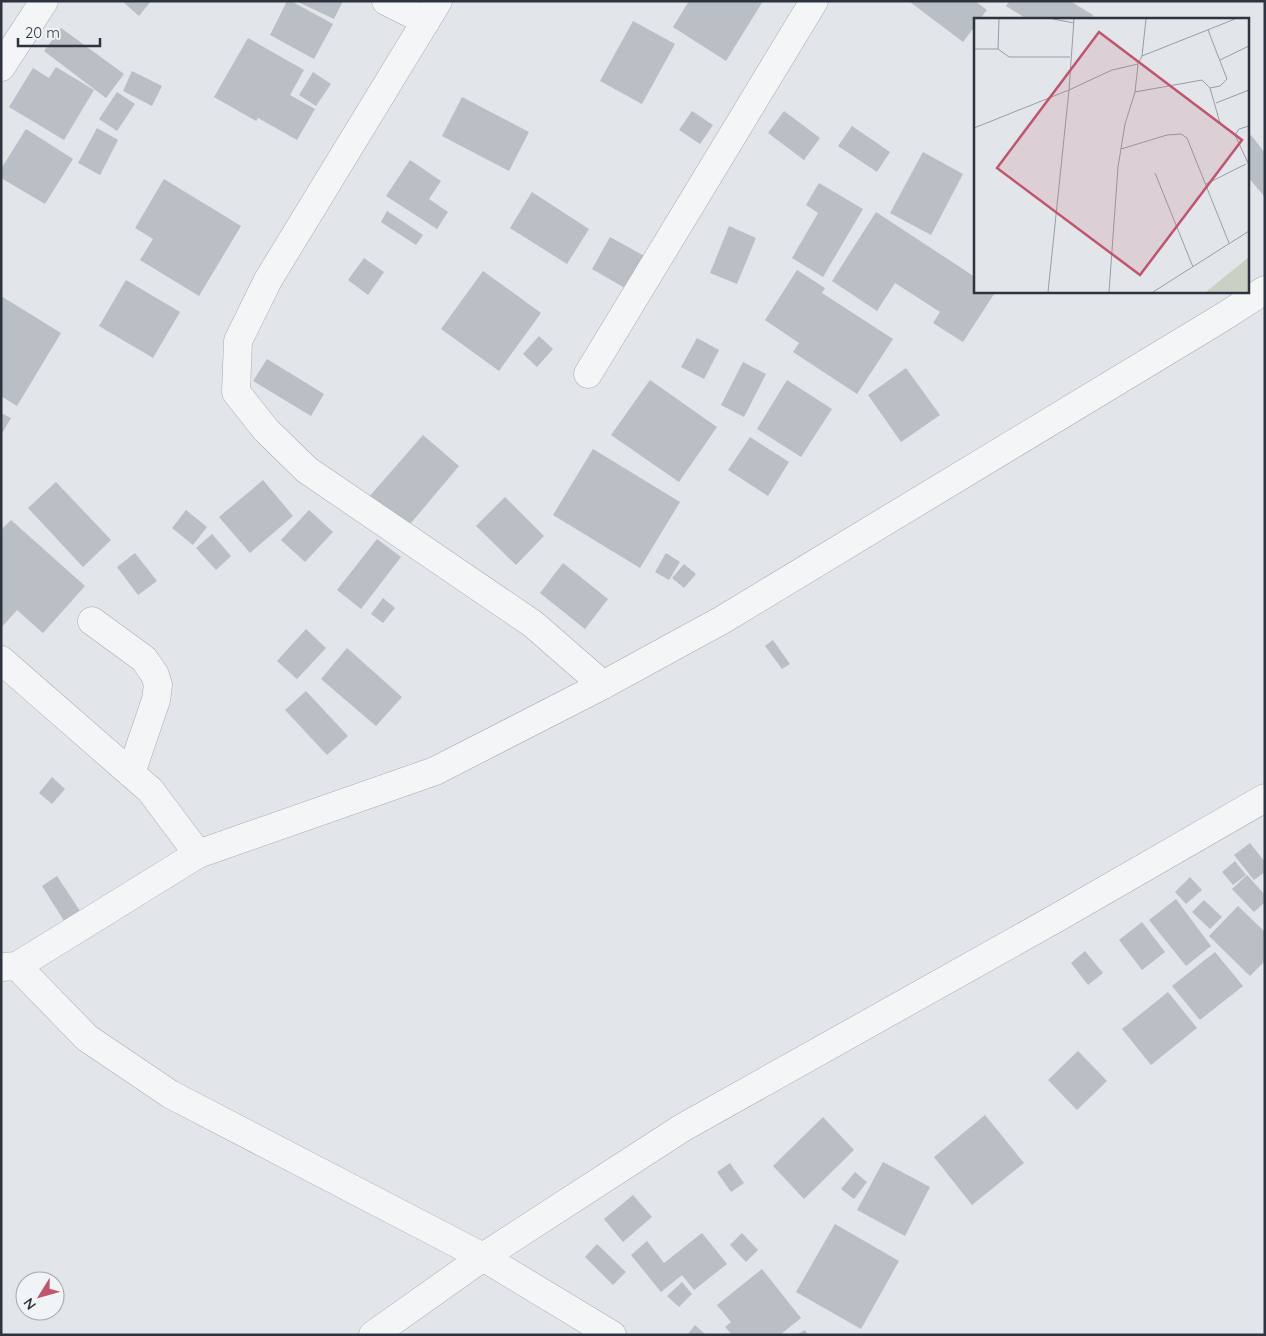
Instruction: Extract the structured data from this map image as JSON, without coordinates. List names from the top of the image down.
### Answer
{
  "scale_bar": "20 m",
  "north": "bottom left"
}
